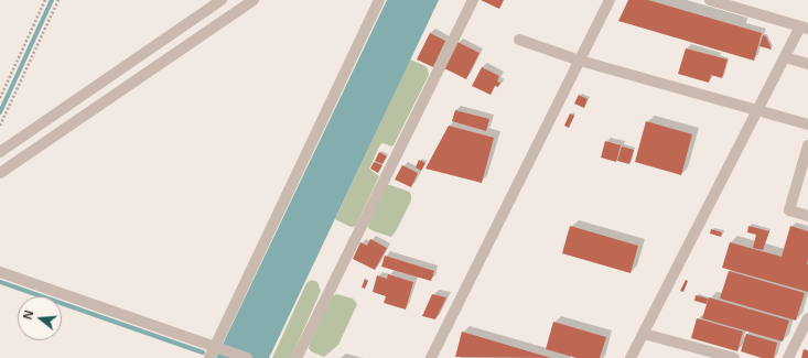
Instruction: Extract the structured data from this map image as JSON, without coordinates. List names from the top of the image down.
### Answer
{
  "north": "left"
}
